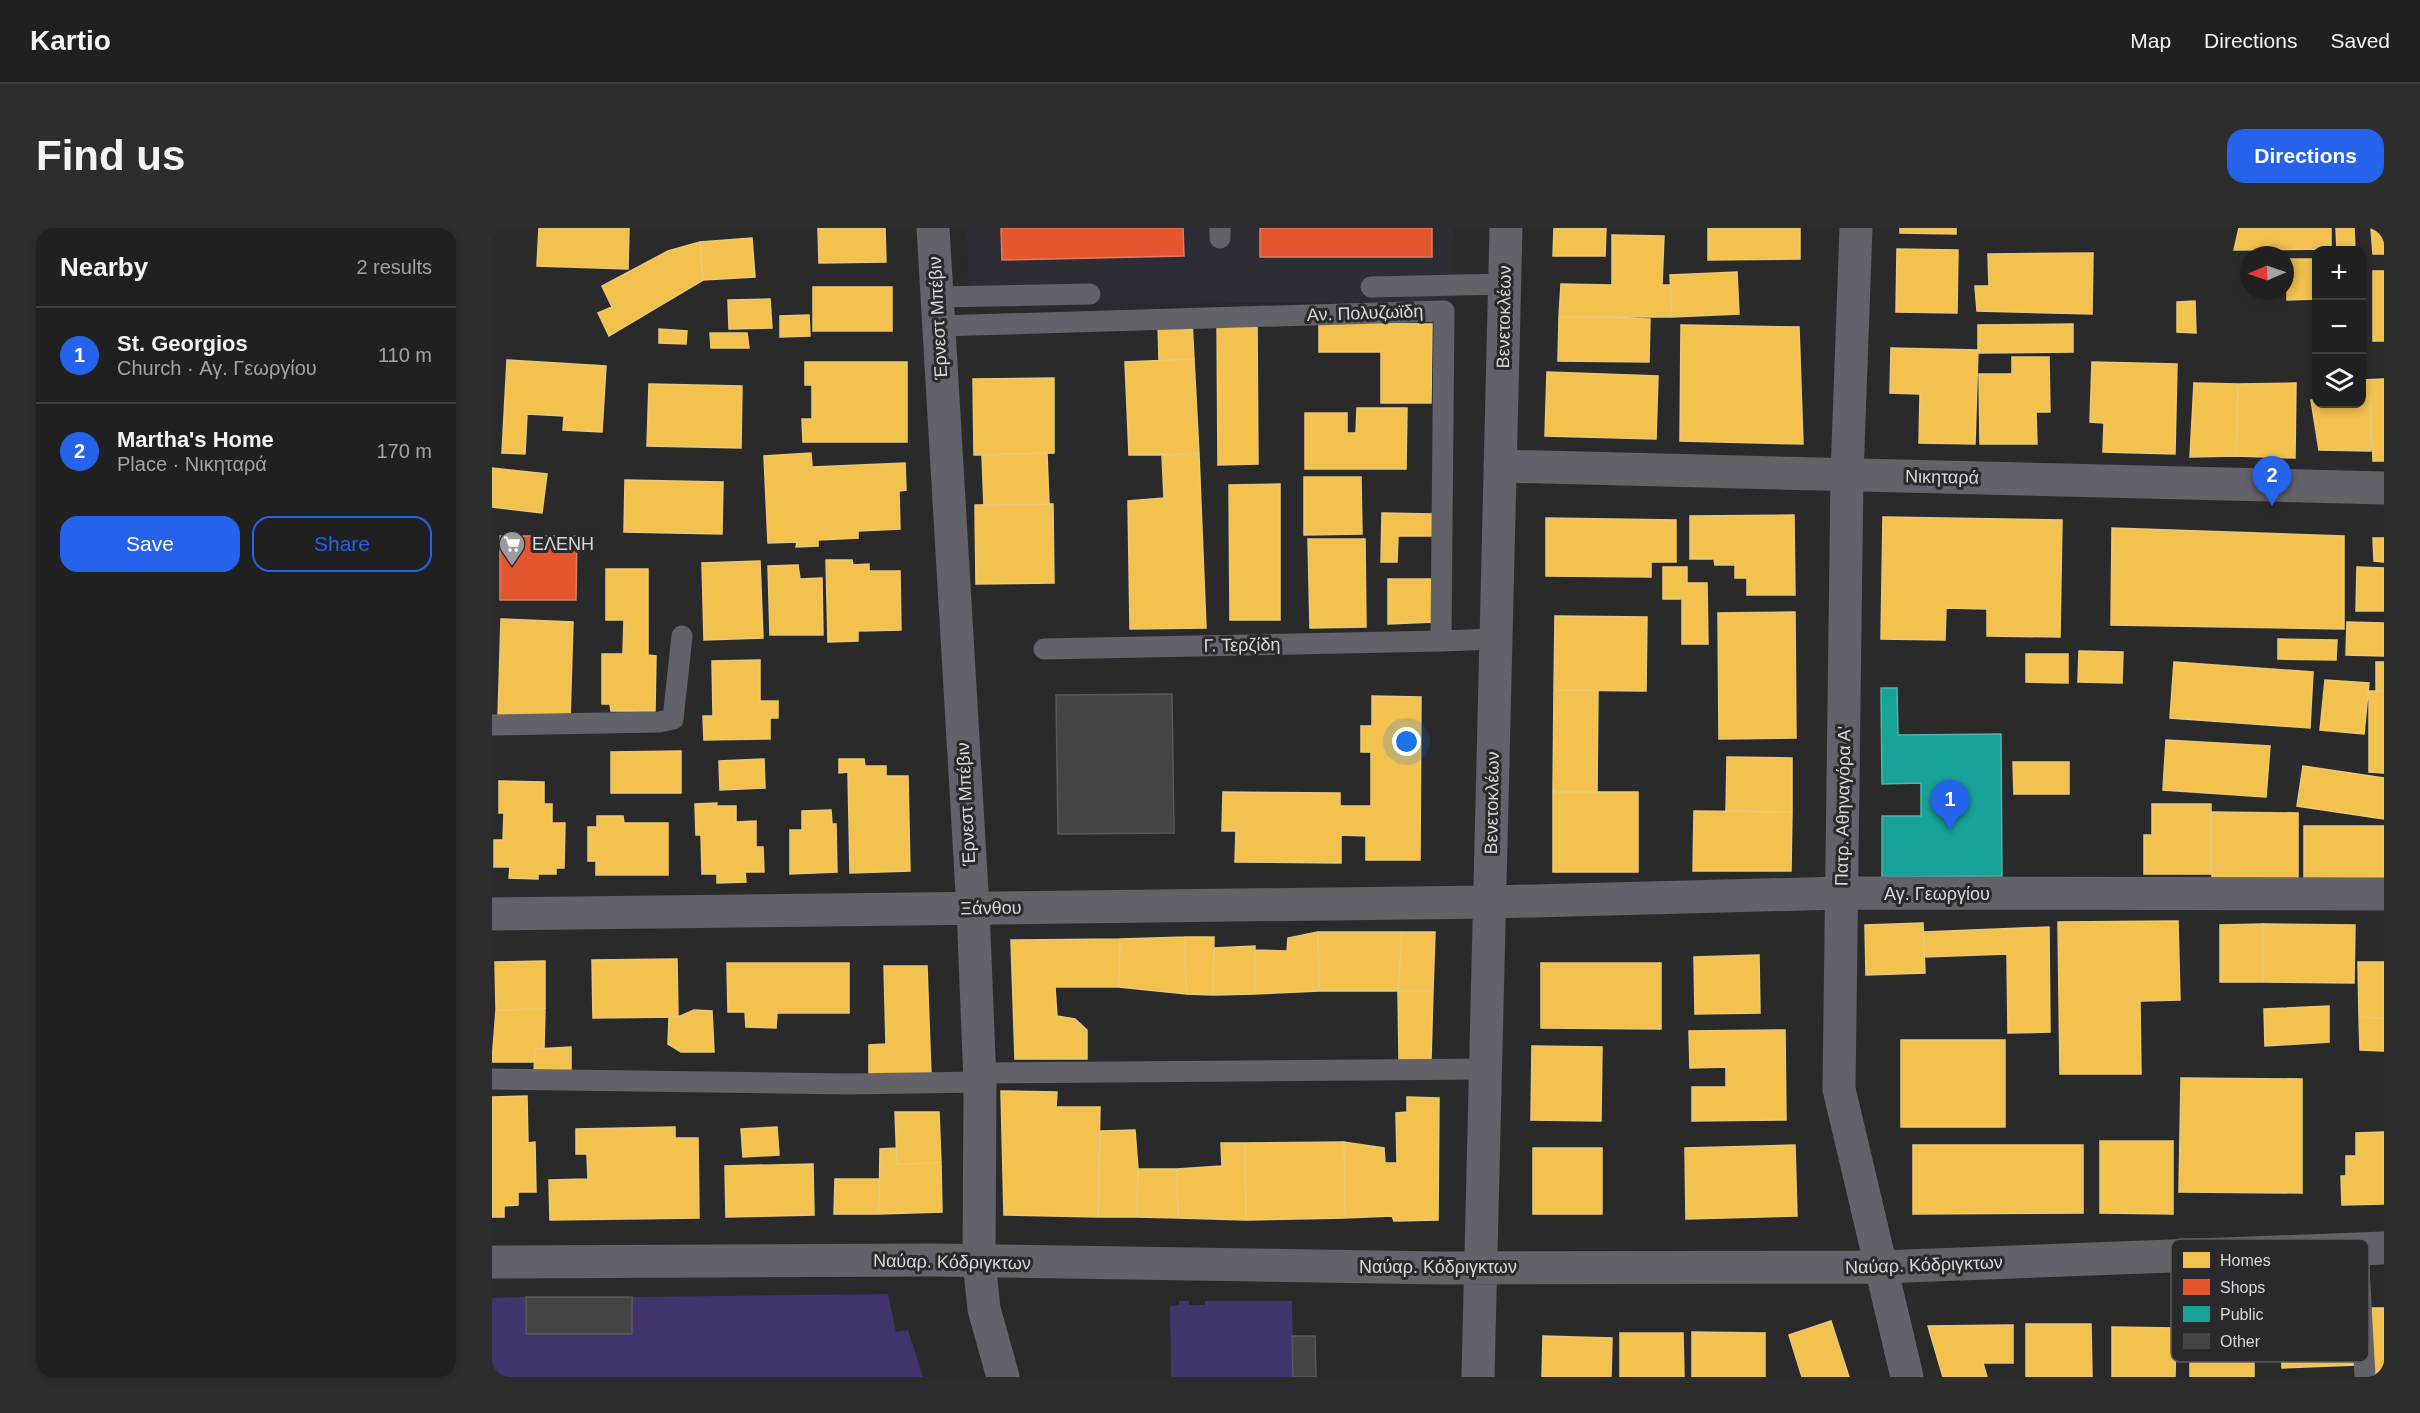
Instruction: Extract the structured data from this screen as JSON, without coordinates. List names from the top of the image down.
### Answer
{
  "streets": {
    "street": [
      "Βενετοκλέων",
      "Έρνεστ Μπέβιν",
      "Νικηταρά",
      "Πατρ. Αθηναγόρα Α'",
      "Αγ. Γεωργίου",
      "Ξάνθου",
      "Ναύαρ. Κόδριγκτων"
    ],
    "lane": ["Αν. Πολυζωϊδη", "Γ. Τερζίδη"]
  },
  "crossings": [
    ["Αν. Πολυζωϊδη", "Έρνεστ Μπέβιν"],
    ["Αν. Πολυζωϊδη", "Γ. Τερζίδη"],
    ["Βενετοκλέων", "Νικηταρά"],
    ["Βενετοκλέων", "Αγ. Γεωργίου"],
    ["Βενετοκλέων", "Ξάνθου"],
    ["Βενετοκλέων", "Ναύαρ. Κόδριγκτων"],
    ["Έρνεστ Μπέβιν", "Ξάνθου"],
    ["Έρνεστ Μπέβιν", "Ναύαρ. Κόδριγκτων"],
    ["Νικηταρά", "Πατρ. Αθηναγόρα Α'"],
    ["Πατρ. Αθηναγόρα Α'", "Αγ. Γεωργίου"],
    ["Πατρ. Αθηναγόρα Α'", "Ναύαρ. Κόδριγκτων"],
    ["Αγ. Γεωργίου", "Ξάνθου"]
  ],
  "places": {
    "supermarket": ["ΕΛΕΝΗ"]
  },
  "legend": [
    "Homes",
    "Shops",
    "Public",
    "Other"
  ],
  "north": "left",
  "page": {
    "header": "Kartio",
    "nav": ["Map", "Directions", "Saved"],
    "buttons": [
      "Directions",
      ["Save", "Share"]
    ],
    "title": "Find us",
    "heading": ["Nearby", "2 results"],
    "map_buttons": ["+", "−"],
    "list": [
      {
        "mark": "1",
        "name": "St. Georgios",
        "note": "Church · Αγ. Γεωργίου",
        "value": "110 m"
      },
      {
        "mark": "2",
        "name": "Martha's Home",
        "note": "Place · Νικηταρά",
        "value": "170 m"
      }
    ],
    "pins": ["2", "1"]
  }
}
